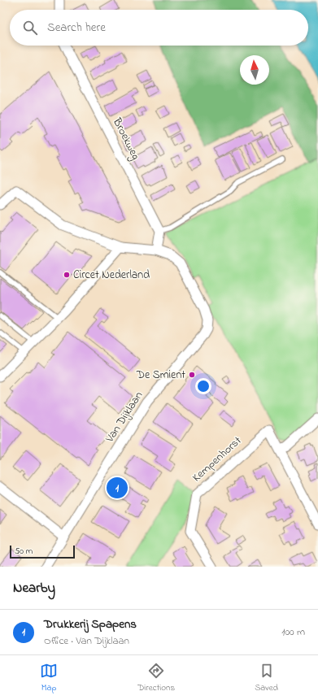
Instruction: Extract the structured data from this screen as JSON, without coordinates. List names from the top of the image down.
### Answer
{
  "streets": {
    "street": ["Broekweg", "Van Dijklaan", "Kempenhorst"]
  },
  "places": ["Circet Nederland", "De Smient"],
  "scale_bar": "50 m",
  "north": "top",
  "page": {
    "search": "Search here",
    "pins": "1",
    "scale": "50 m",
    "heading": "Nearby",
    "list": [
      {
        "mark": "1",
        "name": "Drukkerij Spapens",
        "note": "Office · Van Dijklaan",
        "value": "100 m"
      }
    ],
    "nav": ["Map", "Directions", "Saved"]
  }
}
